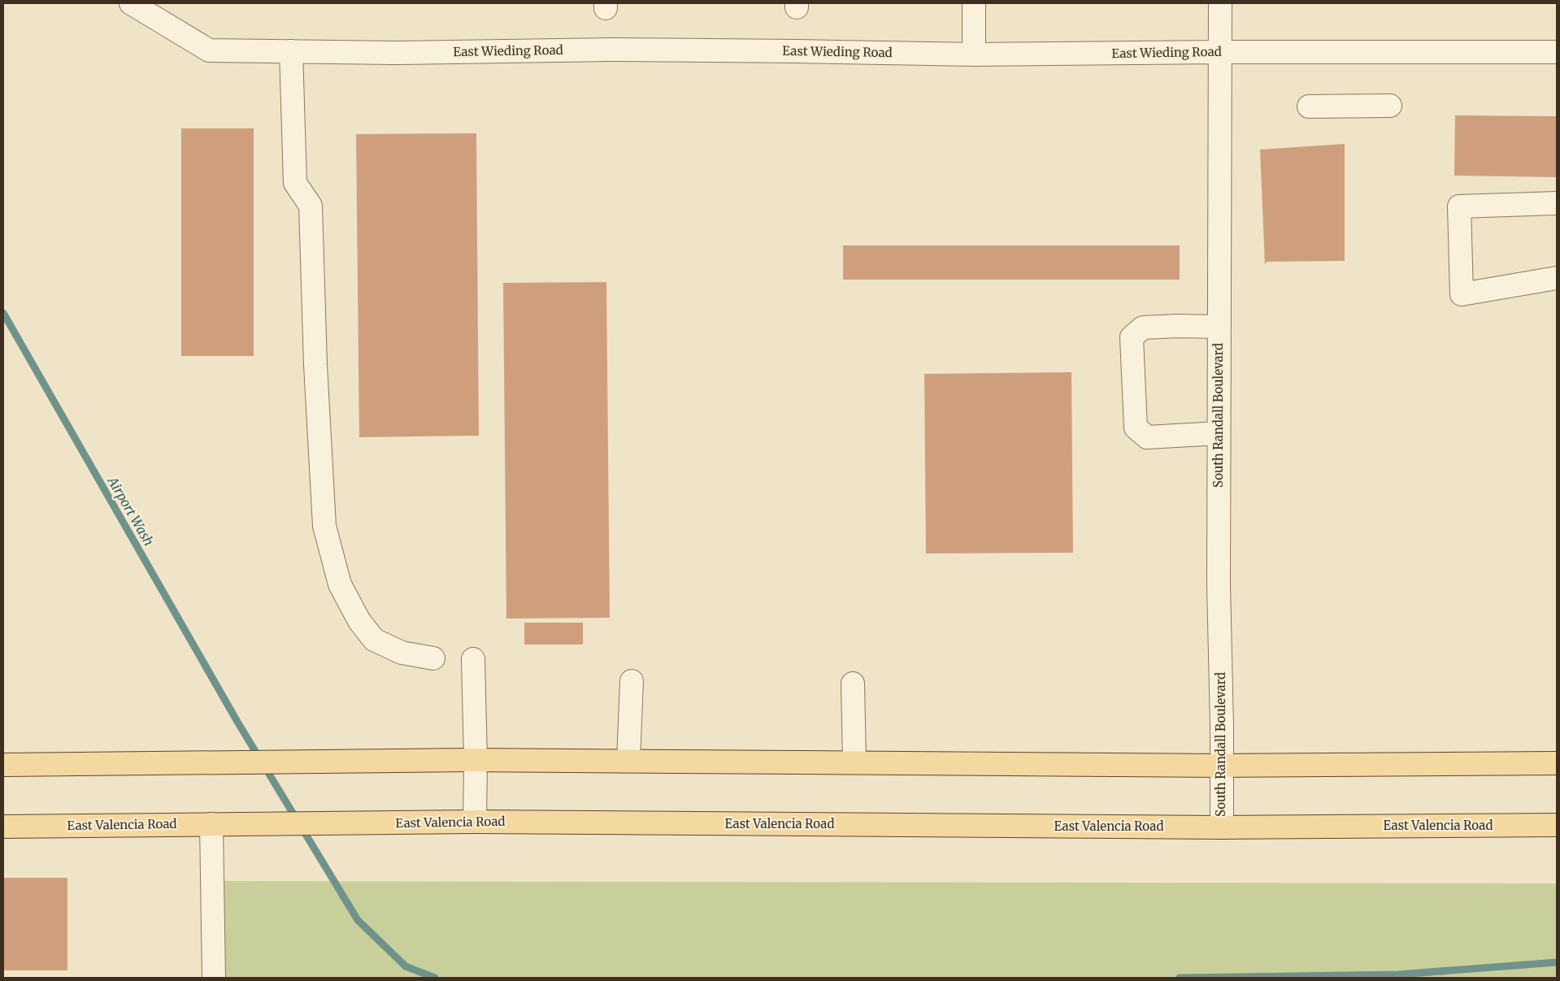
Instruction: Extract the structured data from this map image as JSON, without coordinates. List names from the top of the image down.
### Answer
{
  "streets": {
    "main road": ["East Valencia Road"],
    "street": ["East Wieding Road", "South Randall Boulevard"]
  },
  "crossings": [
    ["East Wieding Road", "South Randall Boulevard"],
    ["South Randall Boulevard", "East Valencia Road"]
  ],
  "water": ["Airport Wash"]
}
